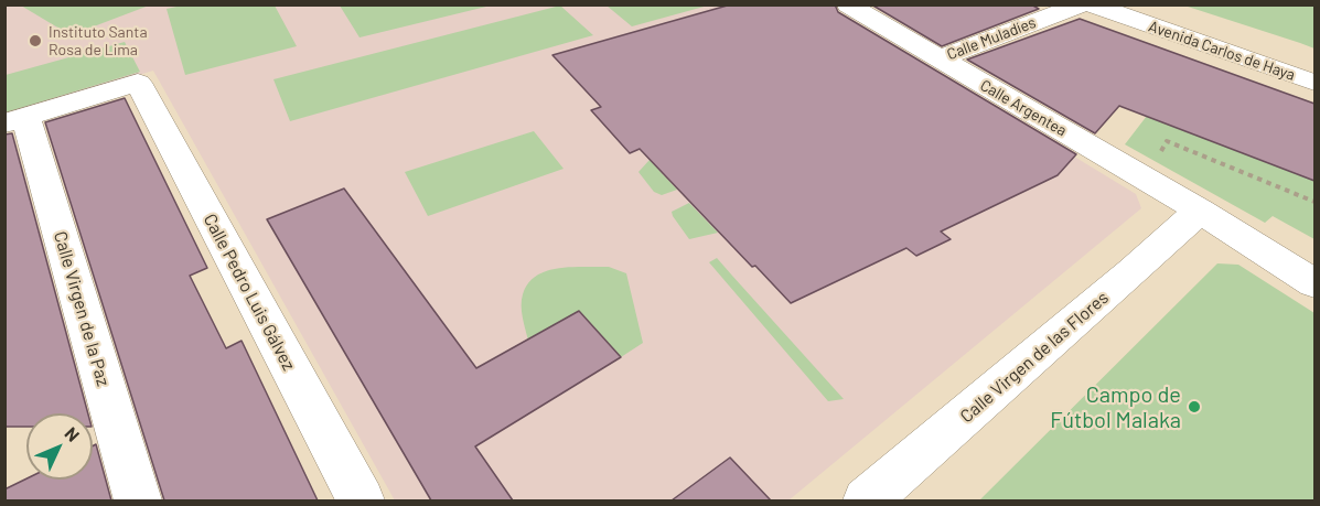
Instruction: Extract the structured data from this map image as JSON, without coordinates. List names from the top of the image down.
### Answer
{
  "streets": {
    "street": [
      "Calle Muladíes",
      "Avenida Carlos de Haya",
      "Calle Argentea",
      "Calle Pedro Luis Gálvez",
      "Calle Virgen de la Paz",
      "Calle Virgen de las Flores"
    ]
  },
  "crossings": [
    ["Calle Muladíes", "Calle Argentea"],
    ["Calle Argentea", "Calle Virgen de las Flores"],
    ["Calle Pedro Luis Gálvez", "Calle Virgen de la Paz"]
  ],
  "places": ["Instituto Santa Rosa de Lima", "Campo de Fútbol Malaka"],
  "north": "top right"
}
